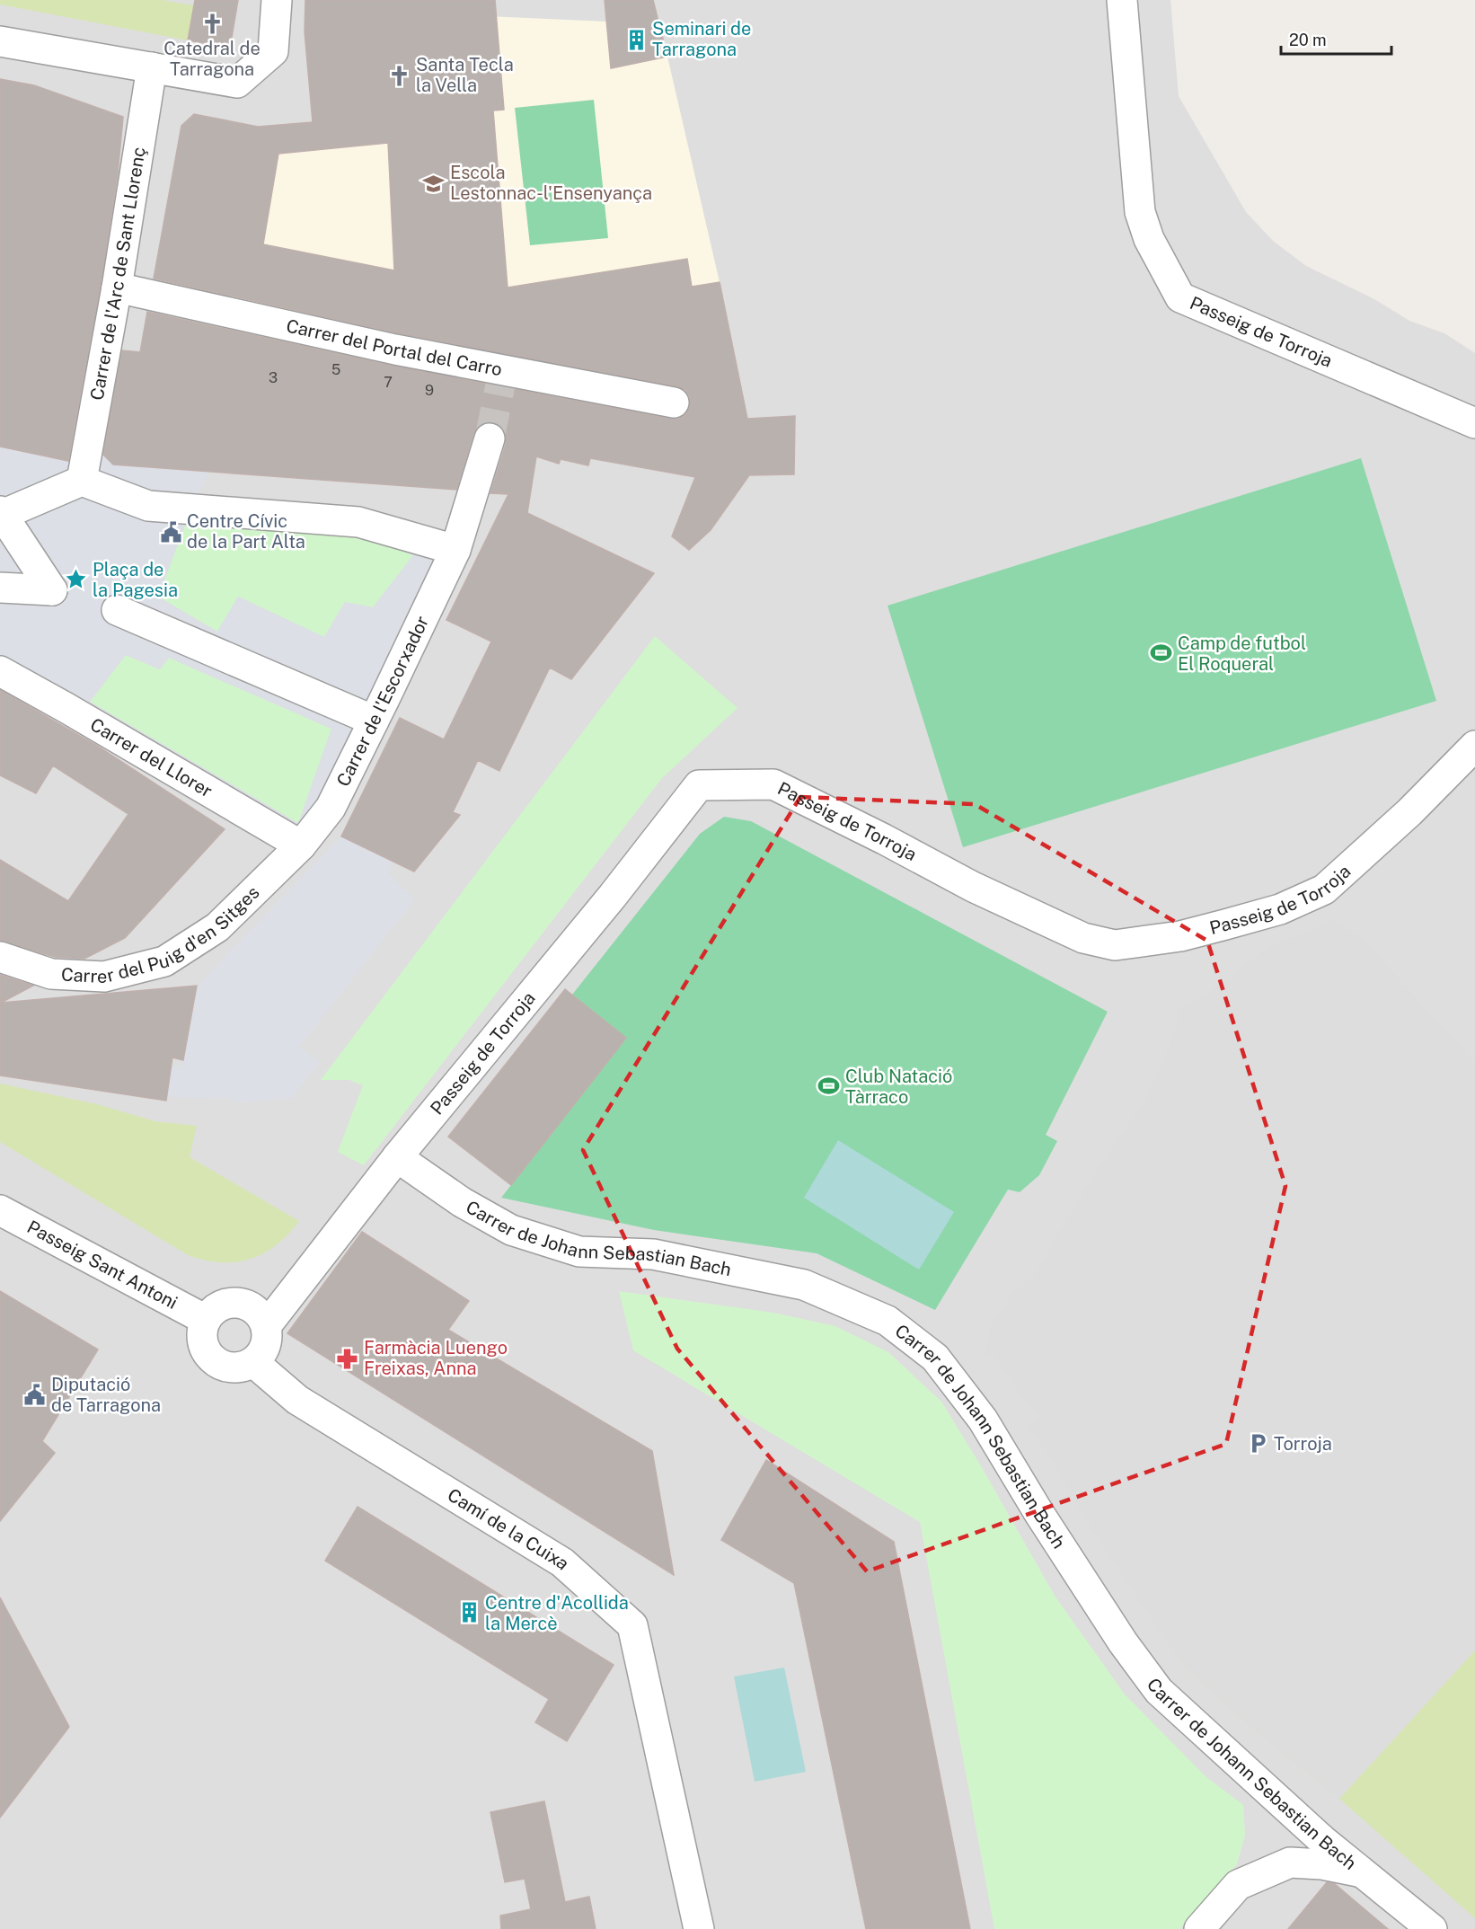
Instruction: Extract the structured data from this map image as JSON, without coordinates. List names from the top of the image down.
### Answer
{
  "streets": {
    "street": [
      "Carrer de l'Arc de Sant Llorenç",
      "Passeig de Torroja",
      "Carrer del Portal del Carro",
      "Carrer de l'Escorxador",
      "Carrer del Llorer",
      "Carrer del Puig d'en Sitges",
      "Carrer de Johann Sebastian Bach",
      "Passeig Sant Antoni",
      "Camí de la Cuixa"
    ]
  },
  "crossings": [
    ["Carrer de l'Arc de Sant Llorenç", "Carrer del Portal del Carro"],
    ["Passeig de Torroja", "Carrer de Johann Sebastian Bach"],
    ["Passeig de Torroja", "Passeig Sant Antoni"],
    ["Passeig de Torroja", "Camí de la Cuixa"],
    ["Carrer de l'Escorxador", "Carrer del Llorer"],
    ["Carrer de l'Escorxador", "Carrer del Puig d'en Sitges"],
    ["Carrer del Llorer", "Carrer del Puig d'en Sitges"],
    ["Passeig Sant Antoni", "Camí de la Cuixa"]
  ],
  "places": {
    "church": ["Catedral de Tarragona", "Santa Tecla la Vella"],
    "building": ["Seminari de Tarragona", "Centre d'Acollida la Mercè"],
    "school or university": ["Escola Lestonnac-l'Ensenyança"],
    "public building": ["Centre Cívic de la Part Alta", "Diputació de Tarragona"],
    "place": ["Plaça de la Pagesia"],
    "sports": ["Camp de futbol El Roqueral", "Club Natació Tàrraco"],
    "pharmacy": ["Farmàcia Luengo Freixas, Anna"],
    "parking": ["Torroja"]
  },
  "house_numbers": [
    "5",
    "3",
    "7",
    "9"
  ],
  "scale_bar": "20 m"
}
